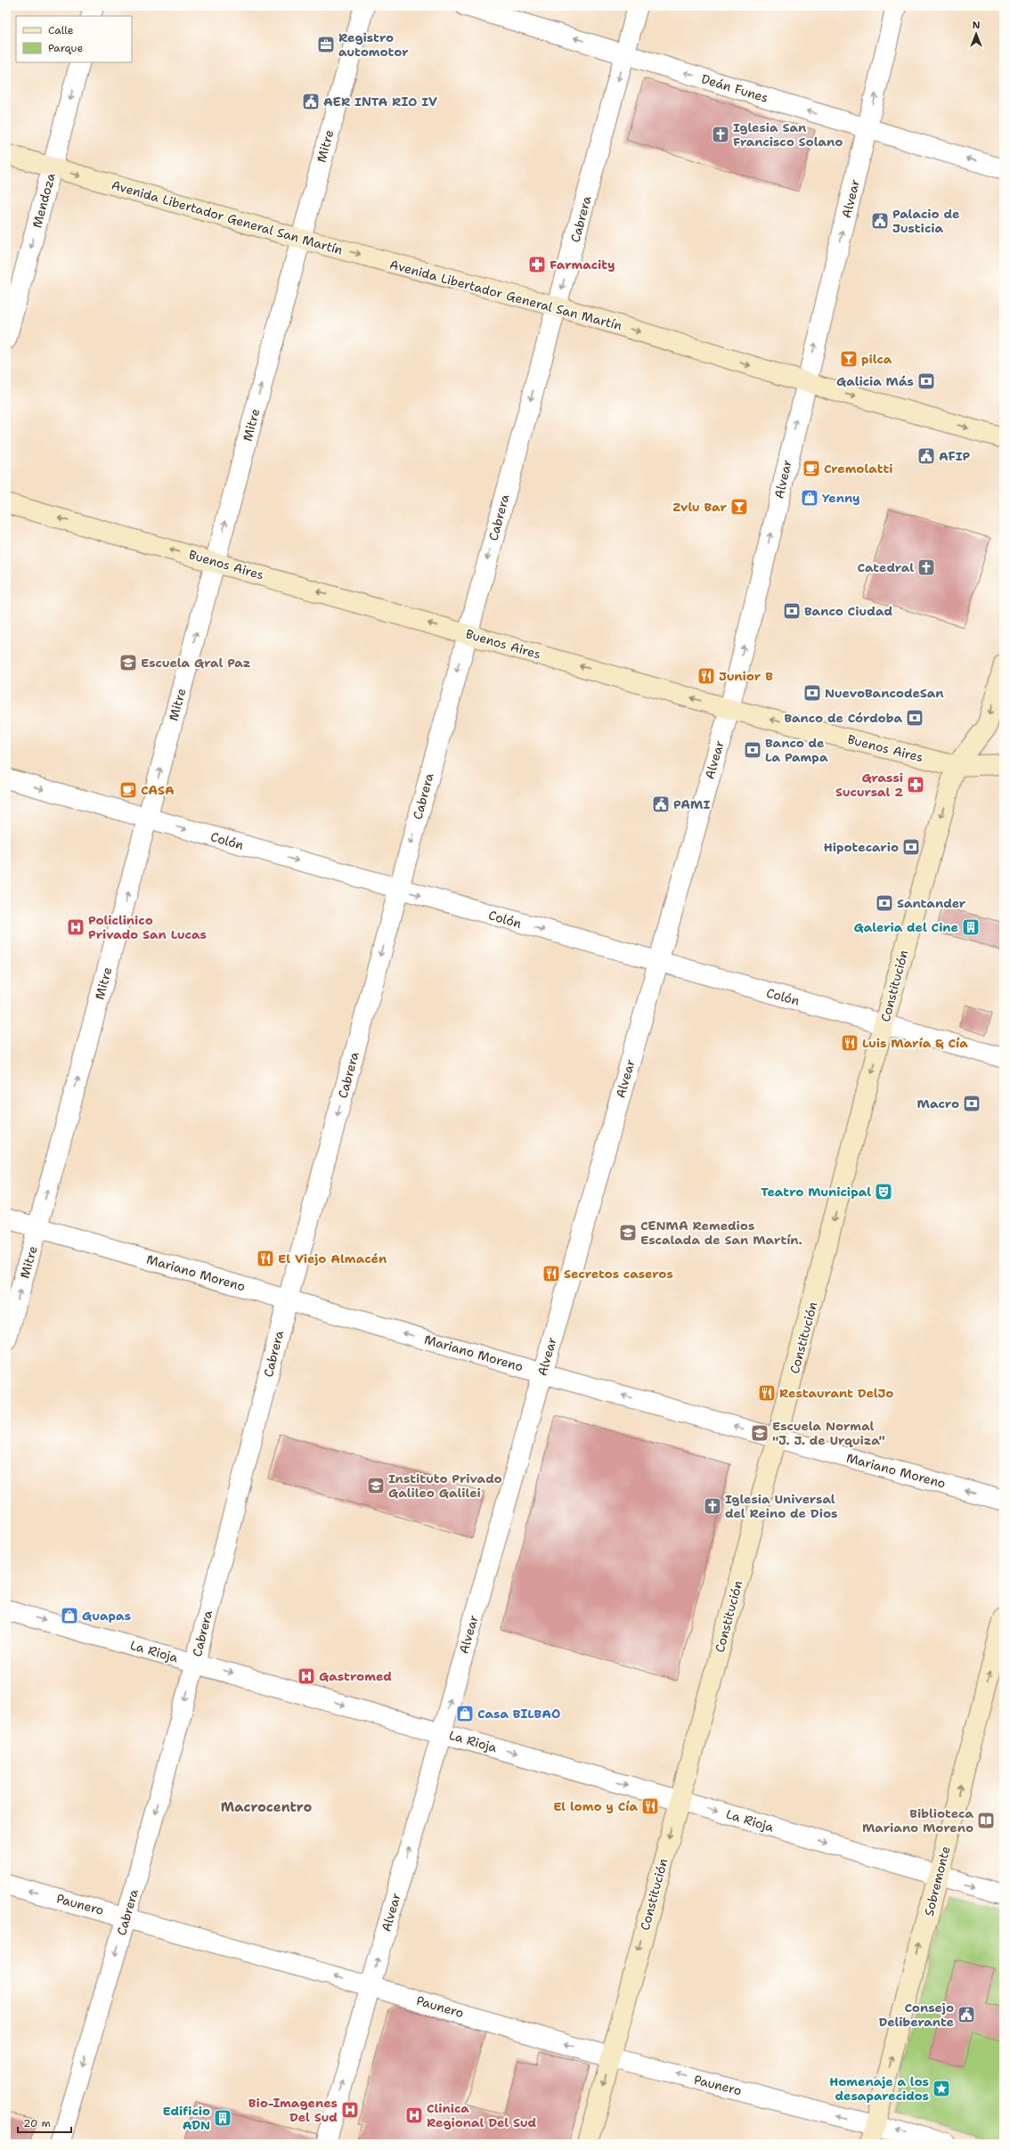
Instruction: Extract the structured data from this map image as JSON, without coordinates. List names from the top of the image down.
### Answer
{
  "streets": {
    "main road": [
      "Avenida Libertador General San Martín",
      "Buenos Aires",
      "Constitución",
      "Sobremonte"
    ],
    "street": [
      "Deán Funes",
      "Mitre",
      "Alvear",
      "Mendoza",
      "Cabrera",
      "Colón",
      "Mariano Moreno",
      "La Rioja",
      "Paunero"
    ]
  },
  "crossings": [
    ["Deán Funes", "Alvear"],
    ["Deán Funes", "Cabrera"],
    ["Mitre", "Avenida Libertador General San Martín"],
    ["Mitre", "Buenos Aires"],
    ["Mitre", "Colón"],
    ["Mitre", "Mariano Moreno"],
    ["Alvear", "Avenida Libertador General San Martín"],
    ["Alvear", "Buenos Aires"],
    ["Alvear", "Colón"],
    ["Alvear", "Mariano Moreno"],
    ["Alvear", "La Rioja"],
    ["Alvear", "Paunero"],
    ["Mendoza", "Avenida Libertador General San Martín"],
    ["Avenida Libertador General San Martín", "Cabrera"],
    ["Cabrera", "Buenos Aires"],
    ["Cabrera", "Colón"],
    ["Cabrera", "Mariano Moreno"],
    ["Cabrera", "La Rioja"],
    ["Cabrera", "Paunero"],
    ["Buenos Aires", "Constitución"],
    ["Colón", "Constitución"],
    ["Constitución", "Mariano Moreno"],
    ["Constitución", "La Rioja"],
    ["Constitución", "Paunero"],
    ["La Rioja", "Sobremonte"],
    ["Sobremonte", "Paunero"]
  ],
  "one_way": [
    "Deán Funes",
    "Mitre",
    "Alvear",
    "Mendoza",
    "Avenida Libertador General San Martín",
    "Cabrera",
    "Buenos Aires",
    "Colón",
    "Constitución",
    "Mariano Moreno",
    "La Rioja",
    "Sobremonte",
    "Paunero"
  ],
  "districts": ["Macrocentro"],
  "places": {
    "office": ["Registro automotor"],
    "public building": [
      "AER INTA RIO IV",
      "Palacio de Justicia",
      "AFIP",
      "PAMI",
      "Consejo Deliberante"
    ],
    "church": ["Iglesia San Francisco Solano", "Catedral", "Iglesia Universal del Reino de Dios"],
    "pharmacy": ["Farmacity", "Grassi Sucursal 2"],
    "bar": ["pilca", "Zvlu Bar"],
    "bank": [
      "Galicia Más",
      "Banco Ciudad",
      "NuevoBancodeSan",
      "Banco de Córdoba",
      "Banco de La Pampa",
      "Hipotecario",
      "Santander",
      "Macro"
    ],
    "cafe": ["Cremolatti", "CASA"],
    "shop": ["Yenny", "Guapas", "Casa BILBAO"],
    "school or university": [
      "Escuela Gral Paz",
      "CENMA Remedios Escalada de San Martín.",
      "Escuela Normal \"J. J. de Urquiza\"",
      "Instituto Privado Galileo Galilei"
    ],
    "restaurant": [
      "Junior B",
      "Luis María & Cía",
      "El Viejo Almacén",
      "Secretos caseros",
      "Restaurant DelJo",
      "El lomo y Cía"
    ],
    "hospital": [
      "Policlinico Privado San Lucas",
      "Gastromed",
      "Bio-Imagenes Del Sud",
      "Clinica Regional Del Sud"
    ],
    "building": ["Galeria del Cine", "Edificio ADN"],
    "theatre": ["Teatro Municipal"],
    "library": ["Biblioteca Mariano Moreno"],
    "place": ["Homenaje a los desaparecidos"]
  },
  "legend": ["Calle", "Parque"],
  "scale_bar": "20 m",
  "north": "top"
}
